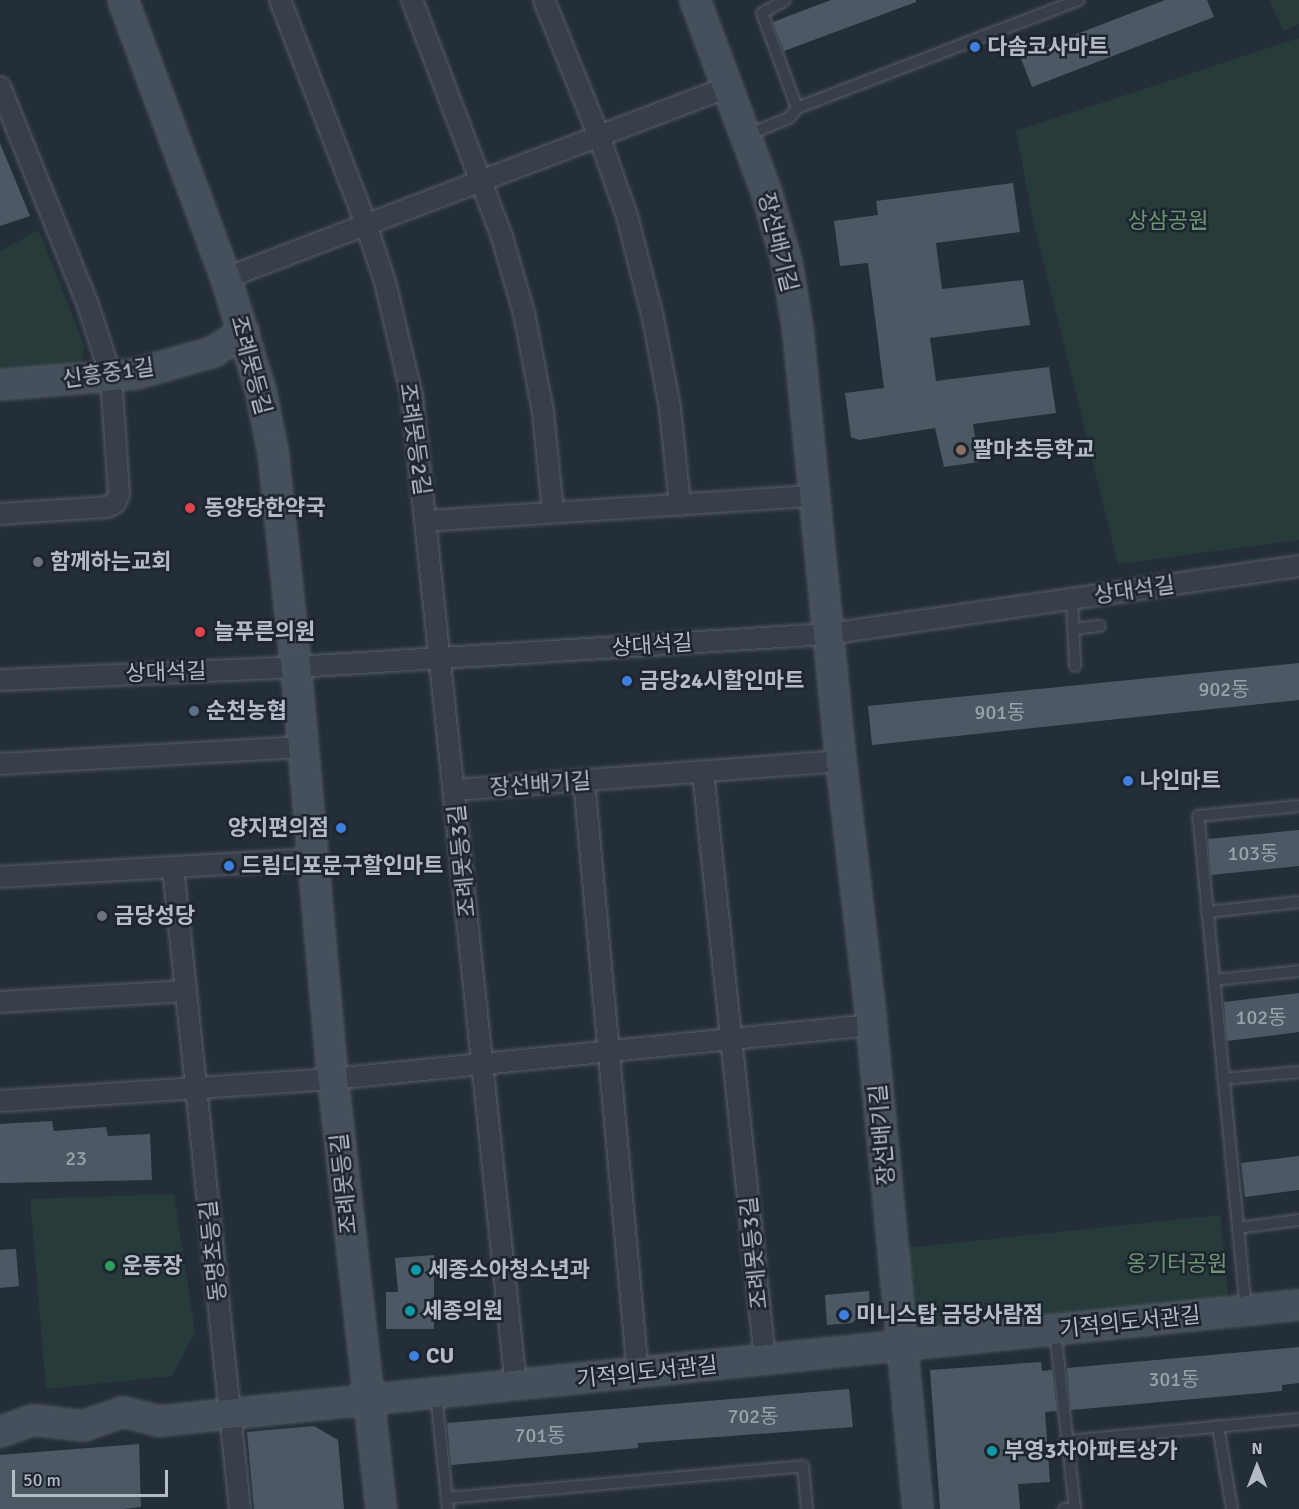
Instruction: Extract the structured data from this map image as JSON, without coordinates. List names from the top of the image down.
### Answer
{
  "streets": {
    "street": [
      "장선배기길",
      "조례못등길",
      "신흥중1길",
      "조례못등2길",
      "상대석길",
      "조례못등3길",
      "동명초등길",
      "기적의도서관길"
    ]
  },
  "crossings": [
    ["장선배기길", "상대석길"],
    ["장선배기길", "조례못등3길"],
    ["장선배기길", "기적의도서관길"],
    ["조례못등길", "신흥중1길"],
    ["조례못등길", "상대석길"],
    ["조례못등길", "기적의도서관길"],
    ["조례못등2길", "상대석길"],
    ["조례못등2길", "조례못등3길"],
    ["상대석길", "조례못등3길"],
    ["조례못등3길", "기적의도서관길"],
    ["동명초등길", "기적의도서관길"]
  ],
  "parks": ["상삼공원", "옹기터공원"],
  "places": [
    "다솜코사마트",
    "팔마초등학교",
    "동양당한약국",
    "함께하는교회",
    "늘푸른의원",
    "금당24시할인마트",
    "순천농협",
    "나인마트",
    "양지편의점",
    "드림디포문구할인마트",
    "금당성당",
    "운동장",
    "세종소아청소년과",
    "세종의원",
    "미니스탑 금당사람점",
    "CU",
    "부영3차아파트상가"
  ],
  "house_numbers": [
    "902동",
    "901동",
    "103동",
    "102동",
    "23",
    "301동",
    "702동",
    "701동"
  ],
  "scale_bar": "50 m",
  "north": "top"
}
